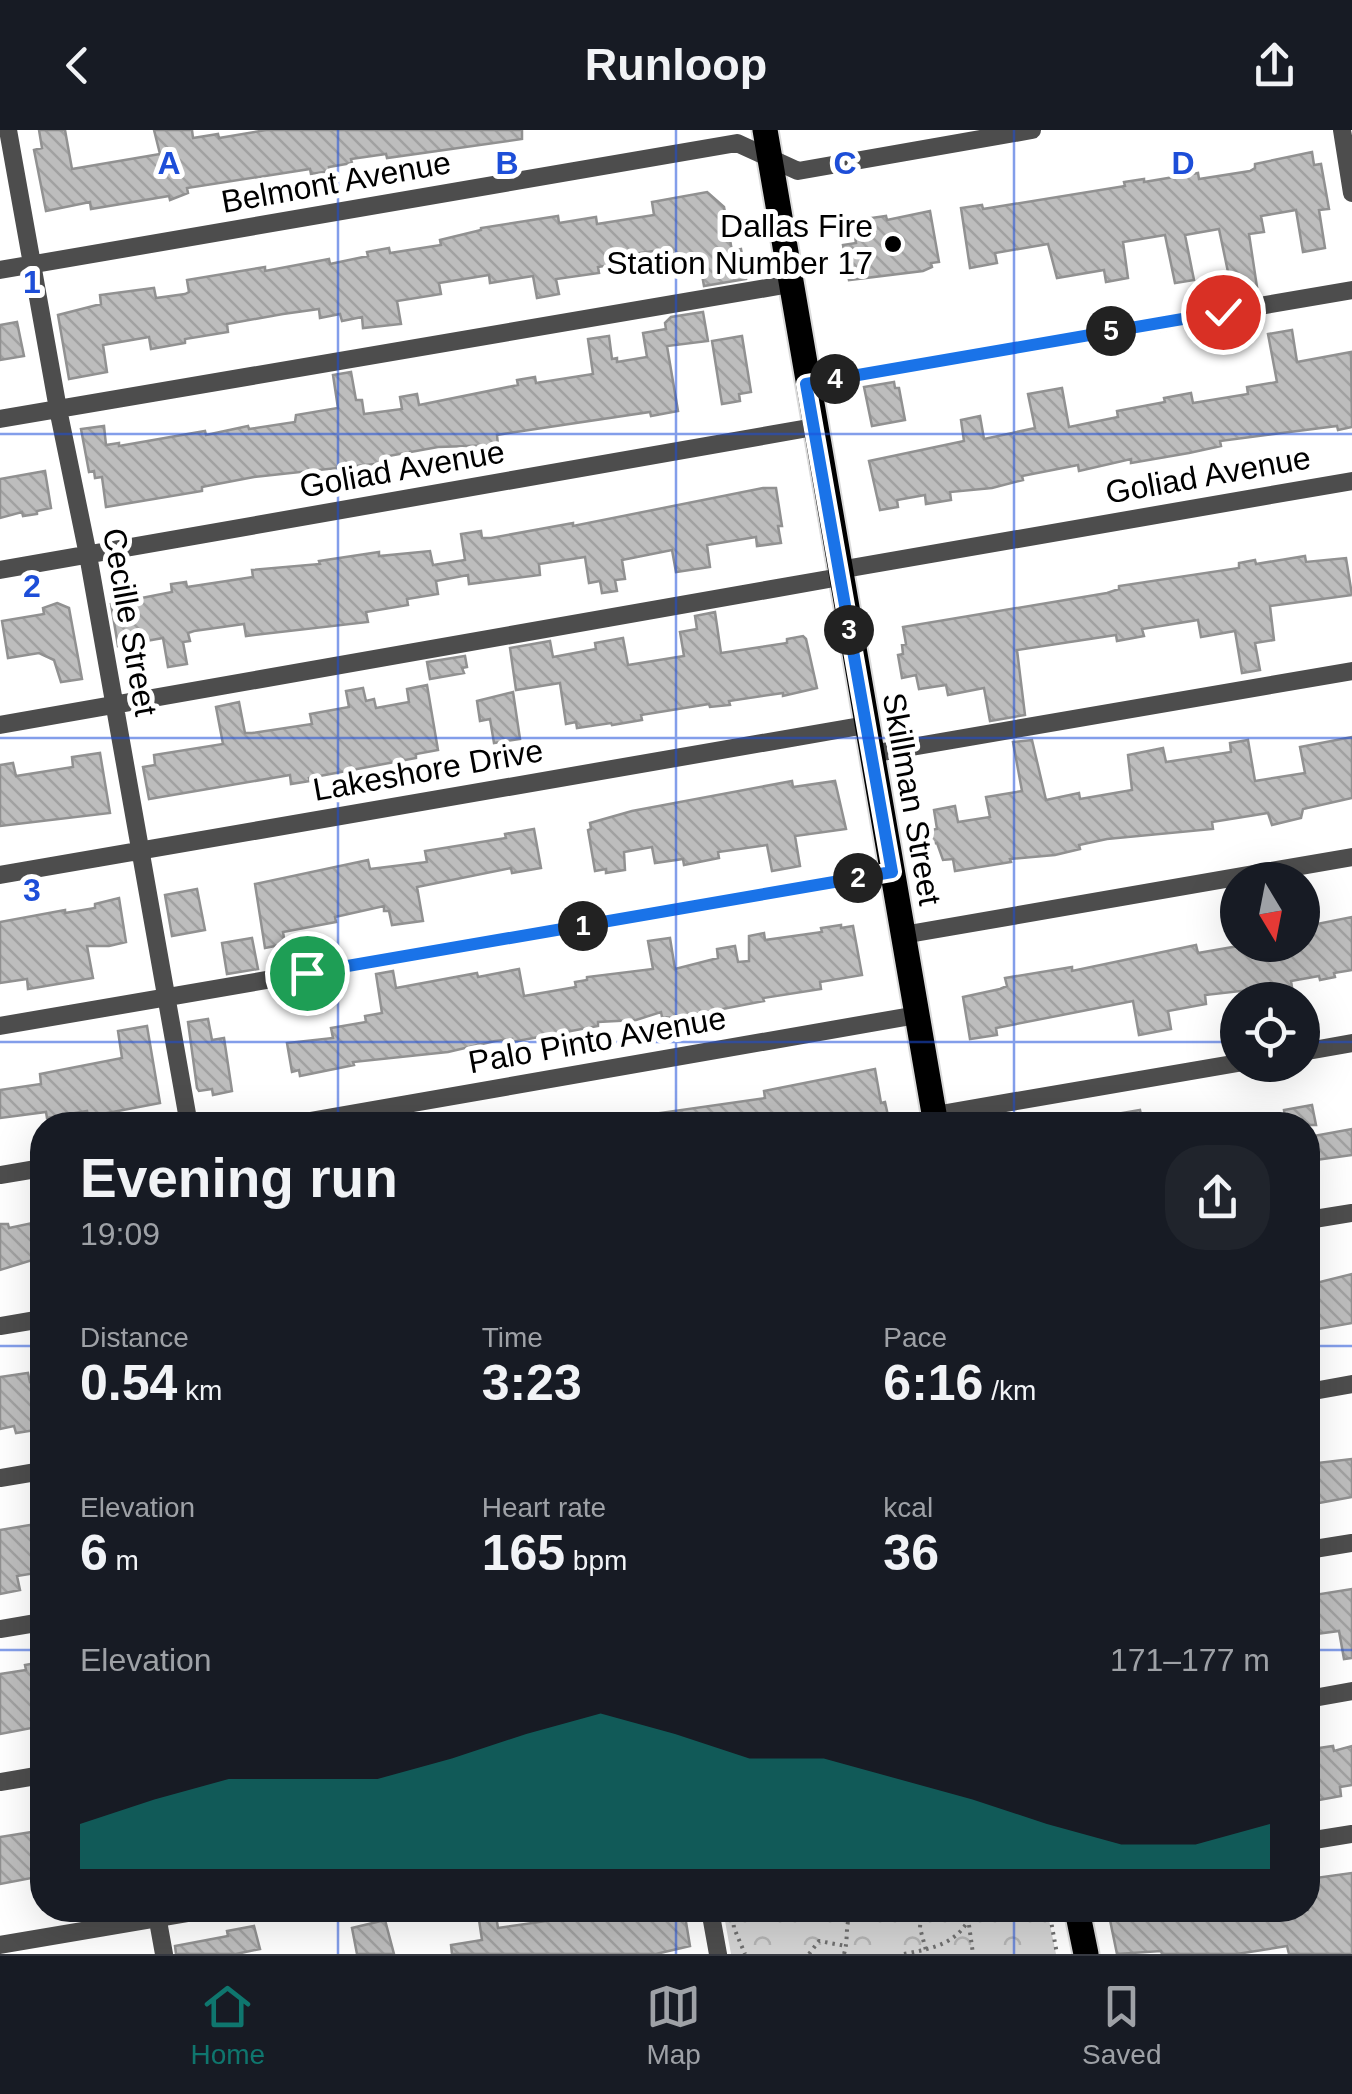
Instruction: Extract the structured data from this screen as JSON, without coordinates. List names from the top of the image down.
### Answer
{
  "streets": {
    "main road": ["Skillman Street"],
    "street": [
      "Belmont Avenue",
      "Goliad Avenue",
      "Cecille Street",
      "Lakeshore Drive",
      "Palo Pinto Avenue"
    ]
  },
  "crossings": [
    ["Belmont Avenue", "Cecille Street"],
    ["Belmont Avenue", "Skillman Street"],
    ["Goliad Avenue", "Cecille Street"],
    ["Goliad Avenue", "Skillman Street"],
    ["Cecille Street", "Lakeshore Drive"],
    ["Lakeshore Drive", "Skillman Street"],
    ["Skillman Street", "Palo Pinto Avenue"]
  ],
  "places": ["Dallas Fire Station Number 17"],
  "north": "bottom",
  "page": {
    "header": "Runloop",
    "pins": [
      "5",
      "4",
      "3",
      "2",
      "1"
    ],
    "heading": ["Evening run", "19:09"],
    "stats": [
      ["Distance", "0.54 km"],
      ["Time", "3:23"],
      ["Pace", "6:16 /km"],
      ["Elevation", "6 m"],
      ["Heart rate", "165 bpm"],
      ["kcal", "36"]
    ],
    "chart": ["Elevation", "171–177 m"],
    "tabs": ["Home", "Map", "Saved"]
  },
  "grid": {
    "columns": [
      "A",
      "B",
      "C",
      "D"
    ],
    "rows": ["1", "2", "3"]
  }
}
